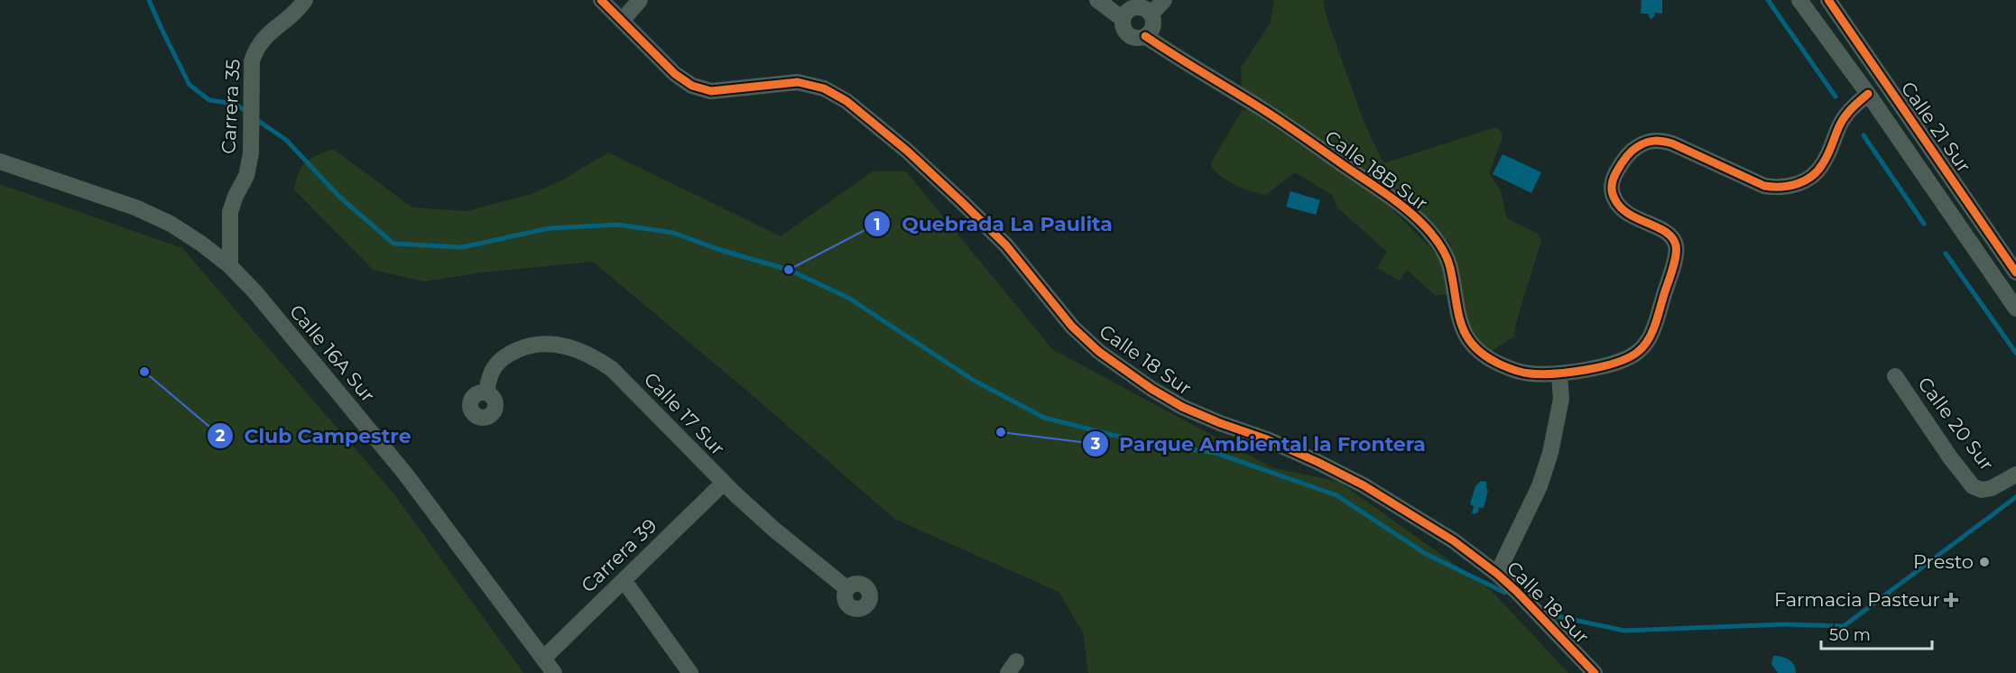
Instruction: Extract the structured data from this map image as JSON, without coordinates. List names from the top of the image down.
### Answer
{
  "streets": {
    "street": [
      "Carrera 35",
      "Calle 21 Sur",
      "Calle 18B Sur",
      "Calle 16A Sur",
      "Calle 18 Sur",
      "Calle 17 Sur",
      "Calle 20 Sur",
      "Carrera 39"
    ]
  },
  "crossings": [
    ["Carrera 35", "Calle 16A Sur"],
    ["Calle 21 Sur", "Calle 18B Sur"],
    ["Calle 16A Sur", "Carrera 39"],
    ["Calle 17 Sur", "Carrera 39"]
  ],
  "places": {
    "other": [
      "Quebrada La Paulita",
      "Club Campestre",
      "Parque Ambiental la Frontera",
      "Presto"
    ],
    "health": ["Farmacia Pasteur"]
  },
  "scale_bar": "50 m"
}
